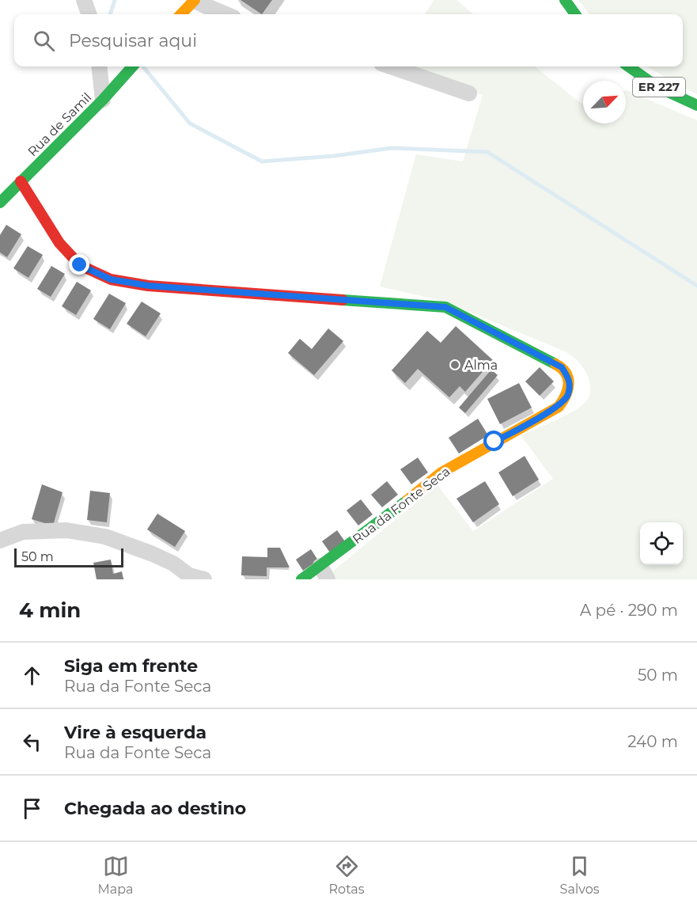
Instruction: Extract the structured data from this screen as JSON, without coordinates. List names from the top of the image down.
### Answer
{
  "streets": {
    "street": ["ER 227", "Rua de Samil", "Rua da Fonte Seca"]
  },
  "crossings": [
    ["Rua de Samil", "Rua da Fonte Seca"]
  ],
  "places": ["Alma"],
  "scale_bar": "50 m",
  "north": "top right",
  "page": {
    "search": "Pesquisar aqui",
    "scale": "50 m",
    "heading": ["4 min", "A pé · 290 m"],
    "list": [
      ["Siga em frente", "Rua da Fonte Seca", "50 m"],
      ["Vire à esquerda", "Rua da Fonte Seca", "240 m"],
      "Chegada ao destino"
    ],
    "nav": ["Mapa", "Rotas", "Salvos"]
  }
}
